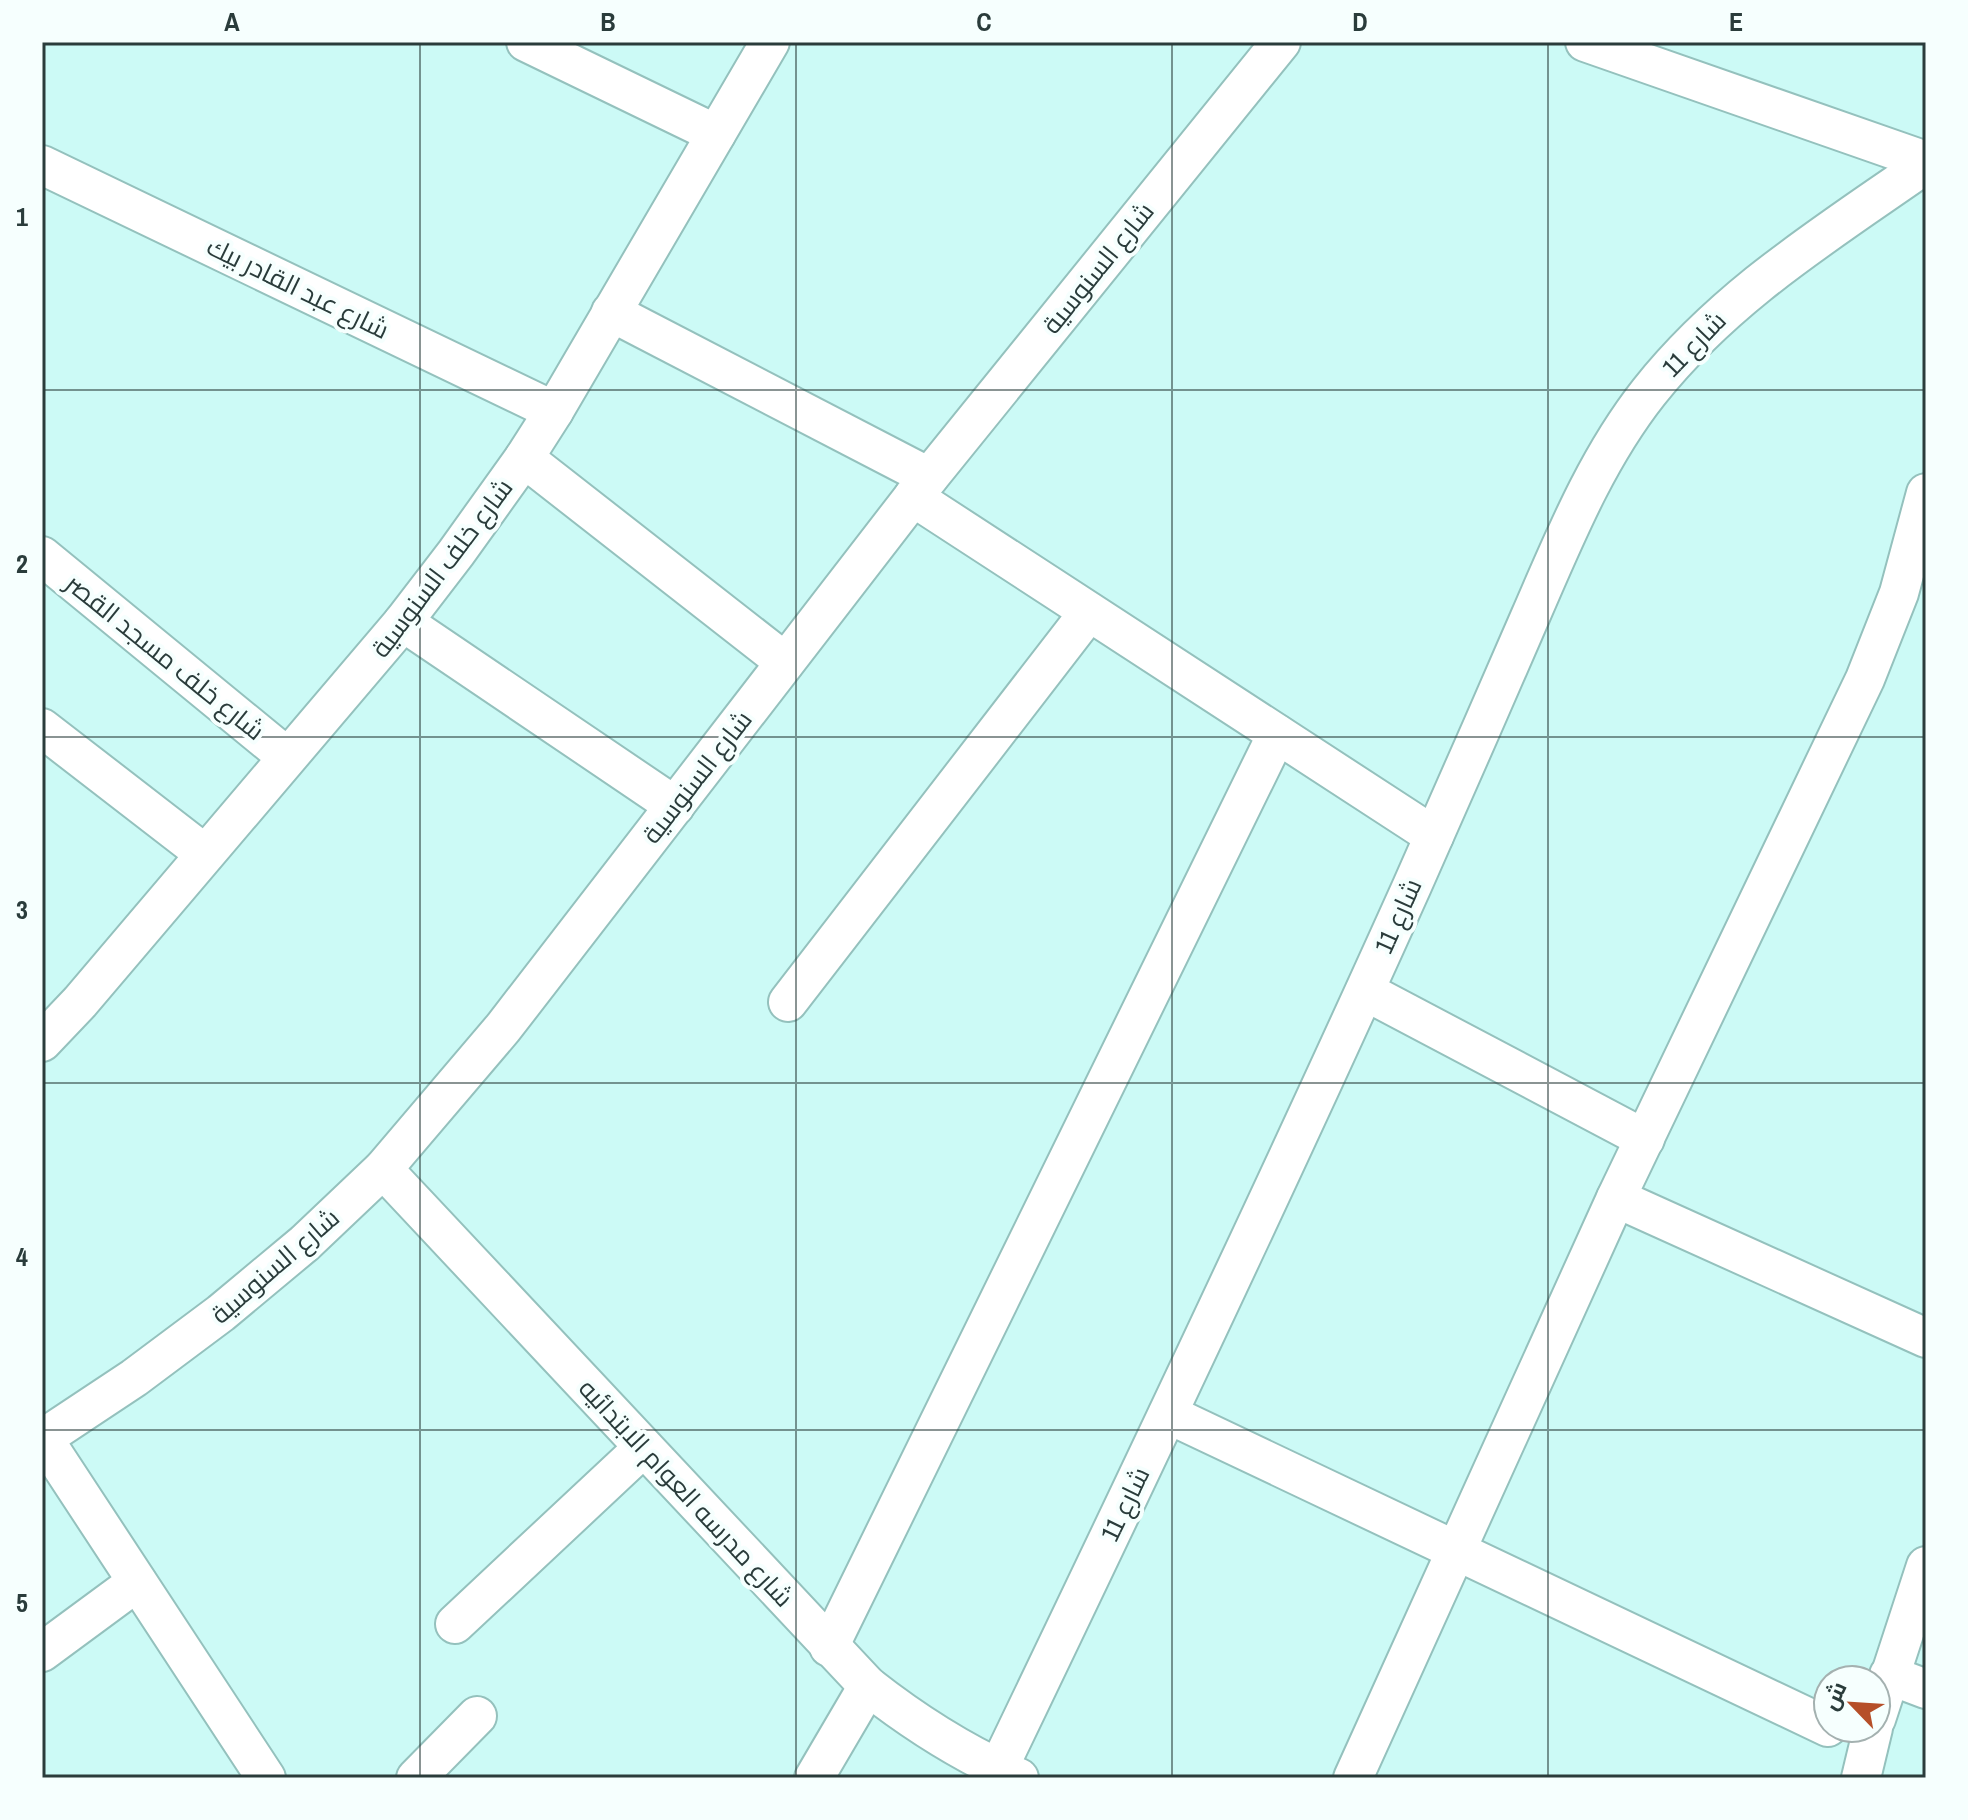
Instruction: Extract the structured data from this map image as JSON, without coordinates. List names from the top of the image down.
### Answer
{
  "streets": {
    "street": [
      "شارع السنوسية",
      "شارع عبد القادر بيك",
      "شارع 11",
      "شارع خلف السنوسية",
      "شارع خلف مسجد القصر",
      "شارع مدرسه العوام الابتدائيه"
    ]
  },
  "crossings": [
    ["شارع السنوسية", "شارع مدرسه العوام الابتدائيه"],
    ["شارع عبد القادر بيك", "شارع خلف السنوسية"],
    ["شارع 11", "شارع مدرسه العوام الابتدائيه"],
    ["شارع خلف السنوسية", "شارع خلف مسجد القصر"]
  ],
  "north": "top left",
  "grid": {
    "columns": [
      "A",
      "B",
      "C",
      "D",
      "E"
    ],
    "rows": [
      "1",
      "2",
      "3",
      "4",
      "5"
    ]
  }
}
